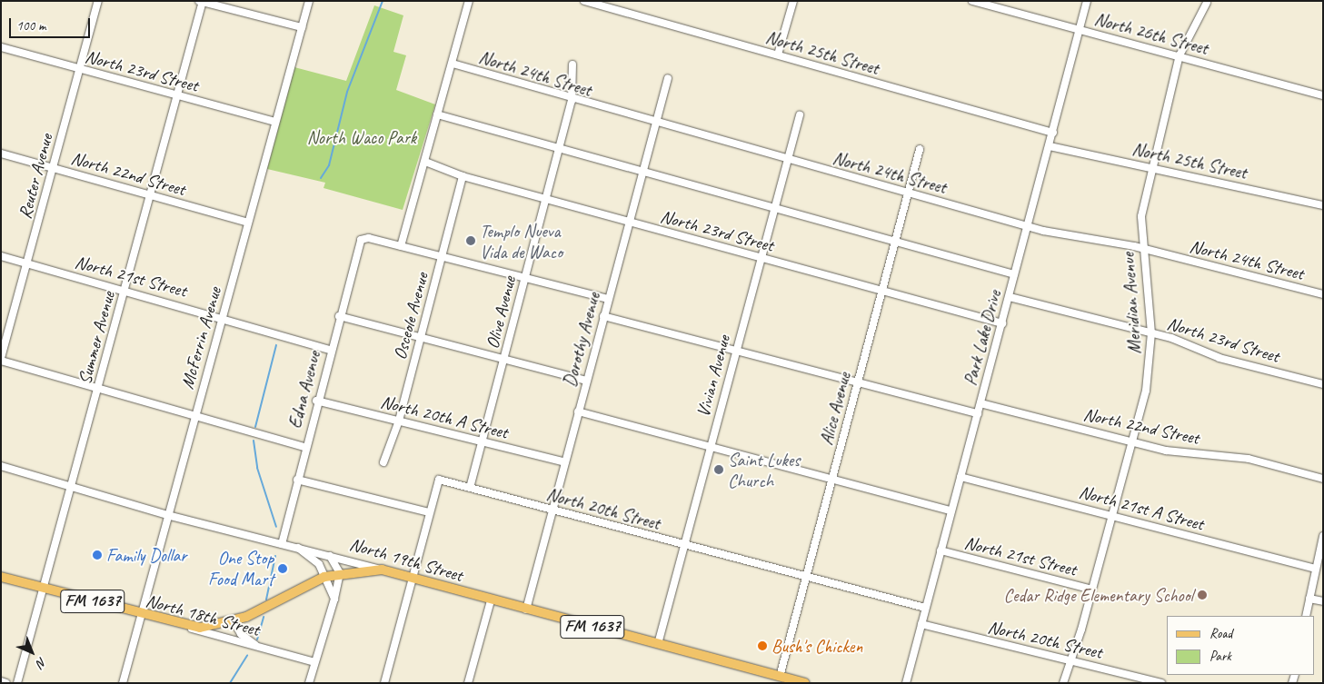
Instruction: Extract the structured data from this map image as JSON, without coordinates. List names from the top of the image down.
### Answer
{
  "streets": {
    "main road": ["North 19th Street", "FM 1637", "North 18th Street"],
    "street": [
      "North 26th Street",
      "North 25th Street",
      "North 23rd Street",
      "North 24th Street",
      "North 22nd Street",
      "Reuter Avenue",
      "North 21st Street",
      "Meridian Avenue",
      "Olive Avenue",
      "Osceole Avenue",
      "Summer Avenue",
      "McFerrin Avenue",
      "Park Lake Drive",
      "Dorothy Avenue",
      "Vivian Avenue",
      "Edna Avenue",
      "Alice Avenue",
      "North 20th A Street",
      "North 21st A Street",
      "North 20th Street"
    ]
  },
  "crossings": [
    ["North 26th Street", "Meridian Avenue"],
    ["North 26th Street", "Park Lake Drive"],
    ["North 25th Street", "Meridian Avenue"],
    ["North 25th Street", "Park Lake Drive"],
    ["North 23rd Street", "Reuter Avenue"],
    ["North 23rd Street", "Meridian Avenue"],
    ["North 23rd Street", "Olive Avenue"],
    ["North 23rd Street", "Osceole Avenue"],
    ["North 23rd Street", "Summer Avenue"],
    ["North 23rd Street", "McFerrin Avenue"],
    ["North 23rd Street", "Park Lake Drive"],
    ["North 23rd Street", "Dorothy Avenue"],
    ["North 23rd Street", "Vivian Avenue"],
    ["North 23rd Street", "Alice Avenue"],
    ["North 24th Street", "Meridian Avenue"],
    ["North 24th Street", "Olive Avenue"],
    ["North 24th Street", "Park Lake Drive"],
    ["North 24th Street", "Dorothy Avenue"],
    ["North 24th Street", "Vivian Avenue"],
    ["North 24th Street", "Alice Avenue"],
    ["North 22nd Street", "Reuter Avenue"],
    ["North 22nd Street", "Meridian Avenue"],
    ["North 22nd Street", "Summer Avenue"],
    ["North 22nd Street", "McFerrin Avenue"],
    ["North 22nd Street", "Park Lake Drive"],
    ["Reuter Avenue", "North 21st Street"],
    ["North 21st Street", "Meridian Avenue"],
    ["North 21st Street", "Summer Avenue"],
    ["North 21st Street", "McFerrin Avenue"],
    ["North 21st Street", "Park Lake Drive"],
    ["North 21st Street", "Dorothy Avenue"],
    ["North 21st Street", "Vivian Avenue"],
    ["North 21st Street", "Edna Avenue"],
    ["North 21st Street", "Alice Avenue"],
    ["Meridian Avenue", "North 21st A Street"],
    ["Meridian Avenue", "North 20th Street"],
    ["Olive Avenue", "North 20th A Street"],
    ["Olive Avenue", "North 20th Street"],
    ["Osceole Avenue", "North 20th A Street"],
    ["Summer Avenue", "North 19th Street"],
    ["Summer Avenue", "North 18th Street"],
    ["McFerrin Avenue", "North 19th Street"],
    ["McFerrin Avenue", "North 18th Street"],
    ["Park Lake Drive", "North 21st A Street"],
    ["Park Lake Drive", "North 20th Street"],
    ["Dorothy Avenue", "North 20th A Street"],
    ["Dorothy Avenue", "North 20th Street"],
    ["Dorothy Avenue", "North 19th Street"],
    ["Vivian Avenue", "North 20th Street"],
    ["Vivian Avenue", "North 19th Street"],
    ["Edna Avenue", "North 20th A Street"],
    ["Edna Avenue", "North 19th Street"],
    ["Alice Avenue", "North 20th Street"],
    ["Alice Avenue", "North 19th Street"],
    ["North 19th Street", "FM 1637"],
    ["FM 1637", "North 18th Street"]
  ],
  "parks": ["North Waco Park"],
  "places": [
    "Templo Nueva Vida de Waco",
    "Saint Lukes Church",
    "Family Dollar",
    "One Stop Food Mart",
    "Cedar Ridge Elementary School",
    "Bush's Chicken"
  ],
  "legend": ["Road", "Park"],
  "scale_bar": "100 m",
  "north": "bottom right"
}
